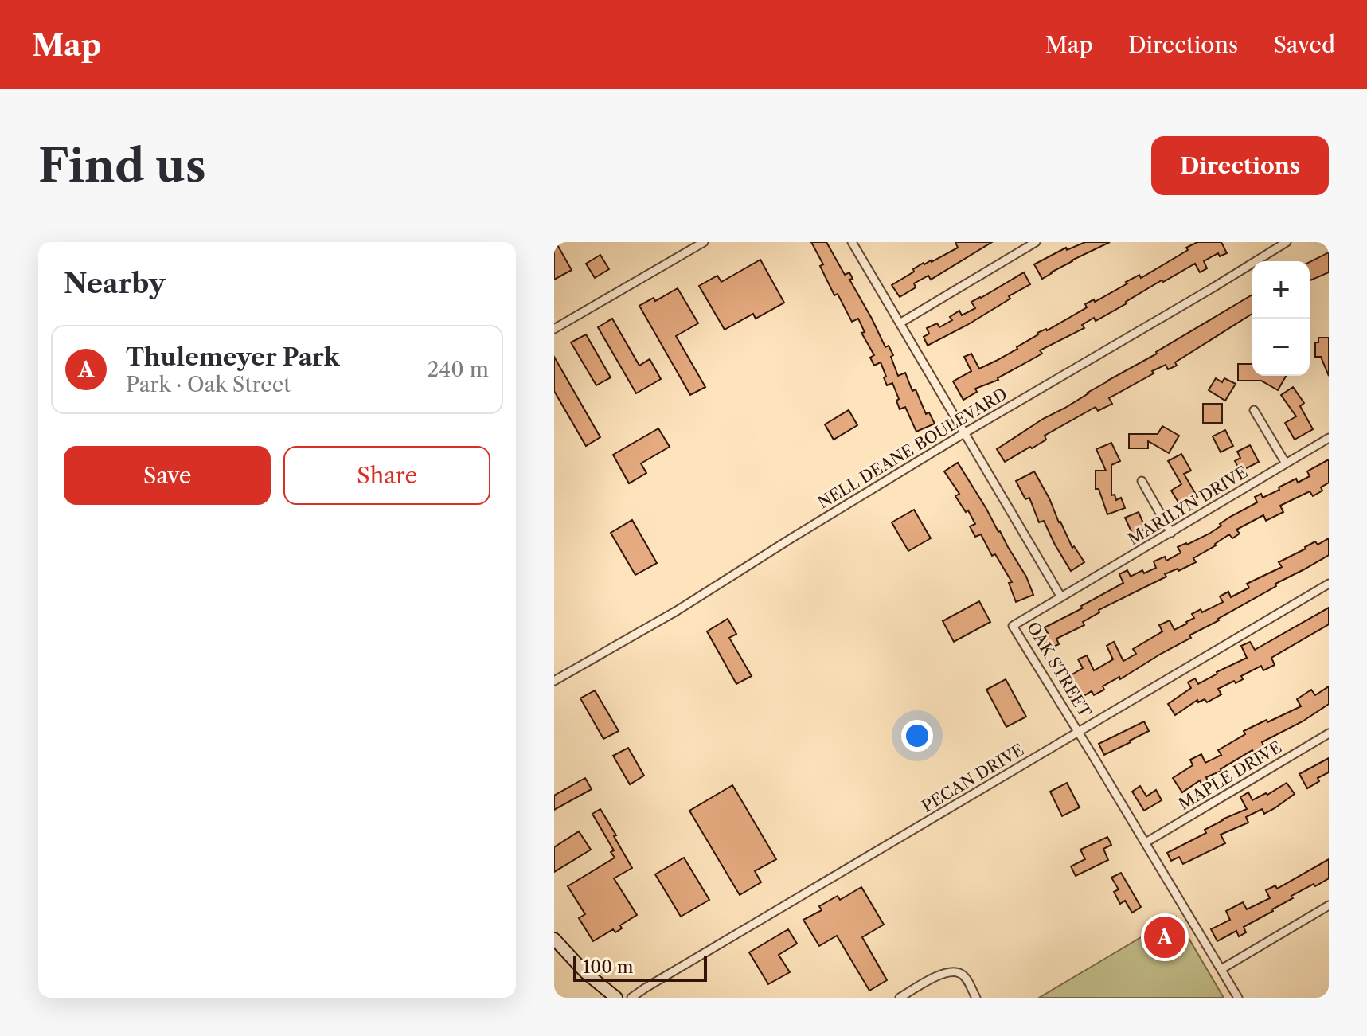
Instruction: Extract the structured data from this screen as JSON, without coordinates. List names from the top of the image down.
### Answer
{
  "streets": {
    "street": [
      "NELL DEANE BOULEVARD",
      "MARILYN DRIVE",
      "OAK STREET",
      "MAPLE DRIVE",
      "PECAN DRIVE"
    ]
  },
  "crossings": [
    ["MARILYN DRIVE", "OAK STREET"],
    ["OAK STREET", "MAPLE DRIVE"],
    ["OAK STREET", "PECAN DRIVE"]
  ],
  "scale_bar": "100 m",
  "page": {
    "header": "Map",
    "nav": ["Map", "Directions", "Saved"],
    "buttons": [
      "Directions",
      ["Save", "Share"]
    ],
    "title": "Find us",
    "heading": "Nearby",
    "map_buttons": ["+", "−"],
    "list": [
      {
        "mark": "A",
        "name": "Thulemeyer Park",
        "note": "Park · Oak Street",
        "value": "240 m"
      }
    ],
    "pins": "A",
    "scale": "100 m"
  }
}
